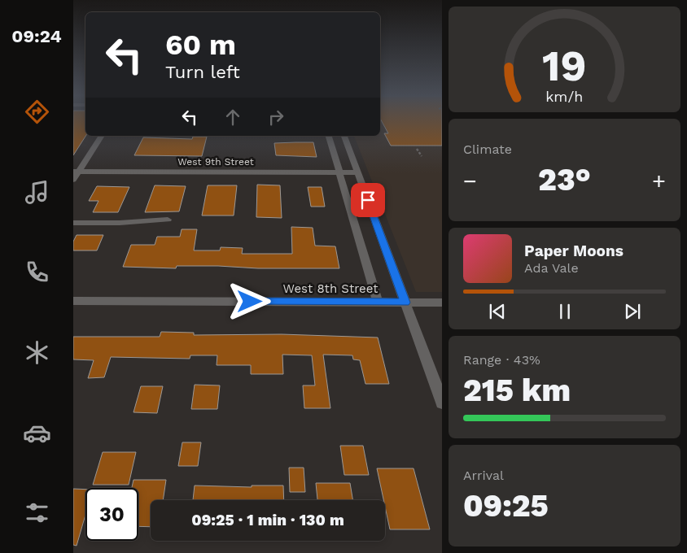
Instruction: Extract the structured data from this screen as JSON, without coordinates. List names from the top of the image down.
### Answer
{
  "streets": {
    "street": ["West 9th Street", "West 8th Street"]
  },
  "page": {
    "tabs": "09:24",
    "turn": ["60 m", "Turn left"],
    "tile": [
      "Climate",
      ["Range · 43%", "215 km"],
      ["Arrival", "09:25"]
    ],
    "heat": ["−", "23°", "+"],
    "song": ["Paper Moons", "Ada Vale"],
    "limit": "30",
    "trip": "09:25 · 1 min · 130 m",
    "gauge": ["19", "km/h"]
  }
}
